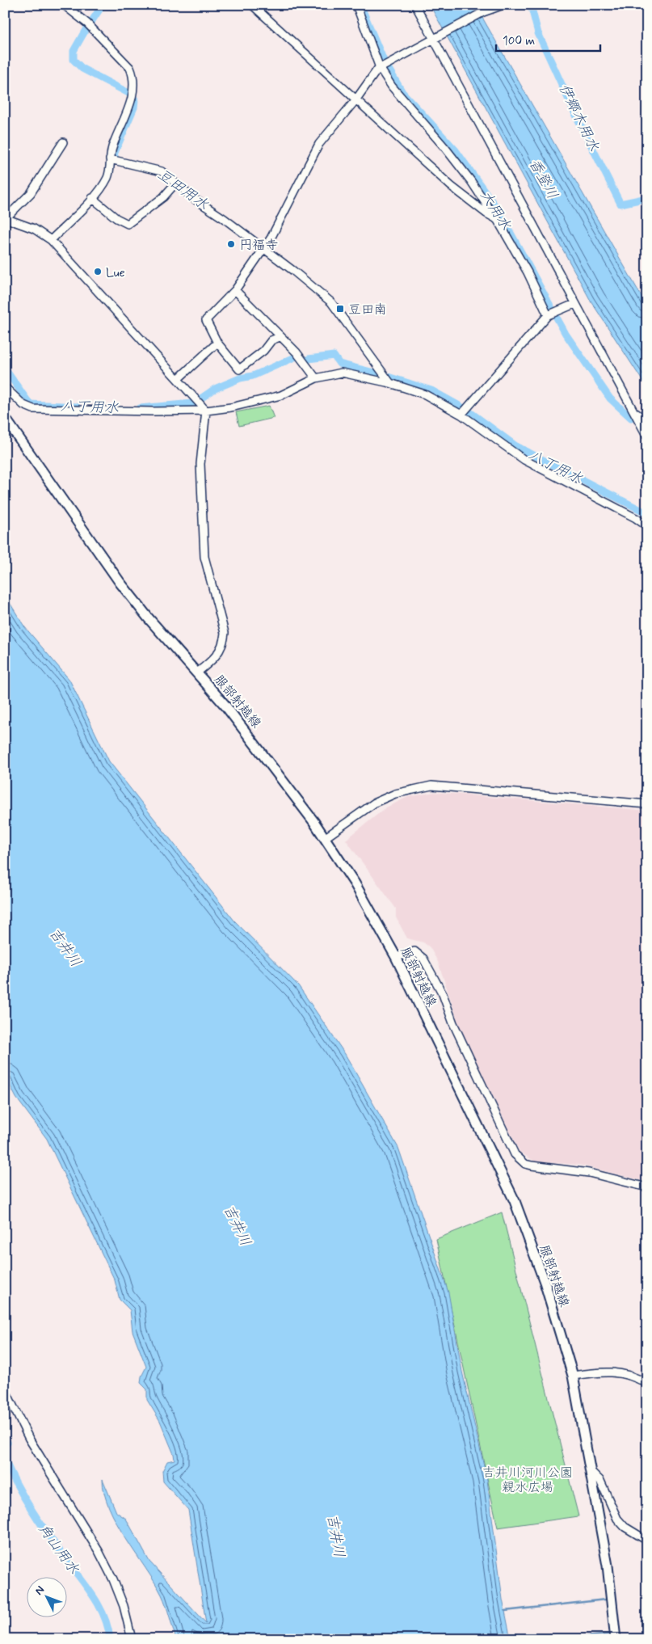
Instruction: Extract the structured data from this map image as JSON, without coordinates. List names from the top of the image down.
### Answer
{
  "streets": {
    "main road": ["服部射越線"]
  },
  "water": [
    "伊郷木用水",
    "香登川",
    "豆田用水",
    "大用水",
    "八丁用水",
    "吉井川",
    "角山用水"
  ],
  "parks": ["吉井川河川公園 親水広場"],
  "places": {
    "other": ["円福寺", "Lue"],
    "transit": ["豆田南"]
  },
  "scale_bar": "100 m",
  "north": "top left"
}
